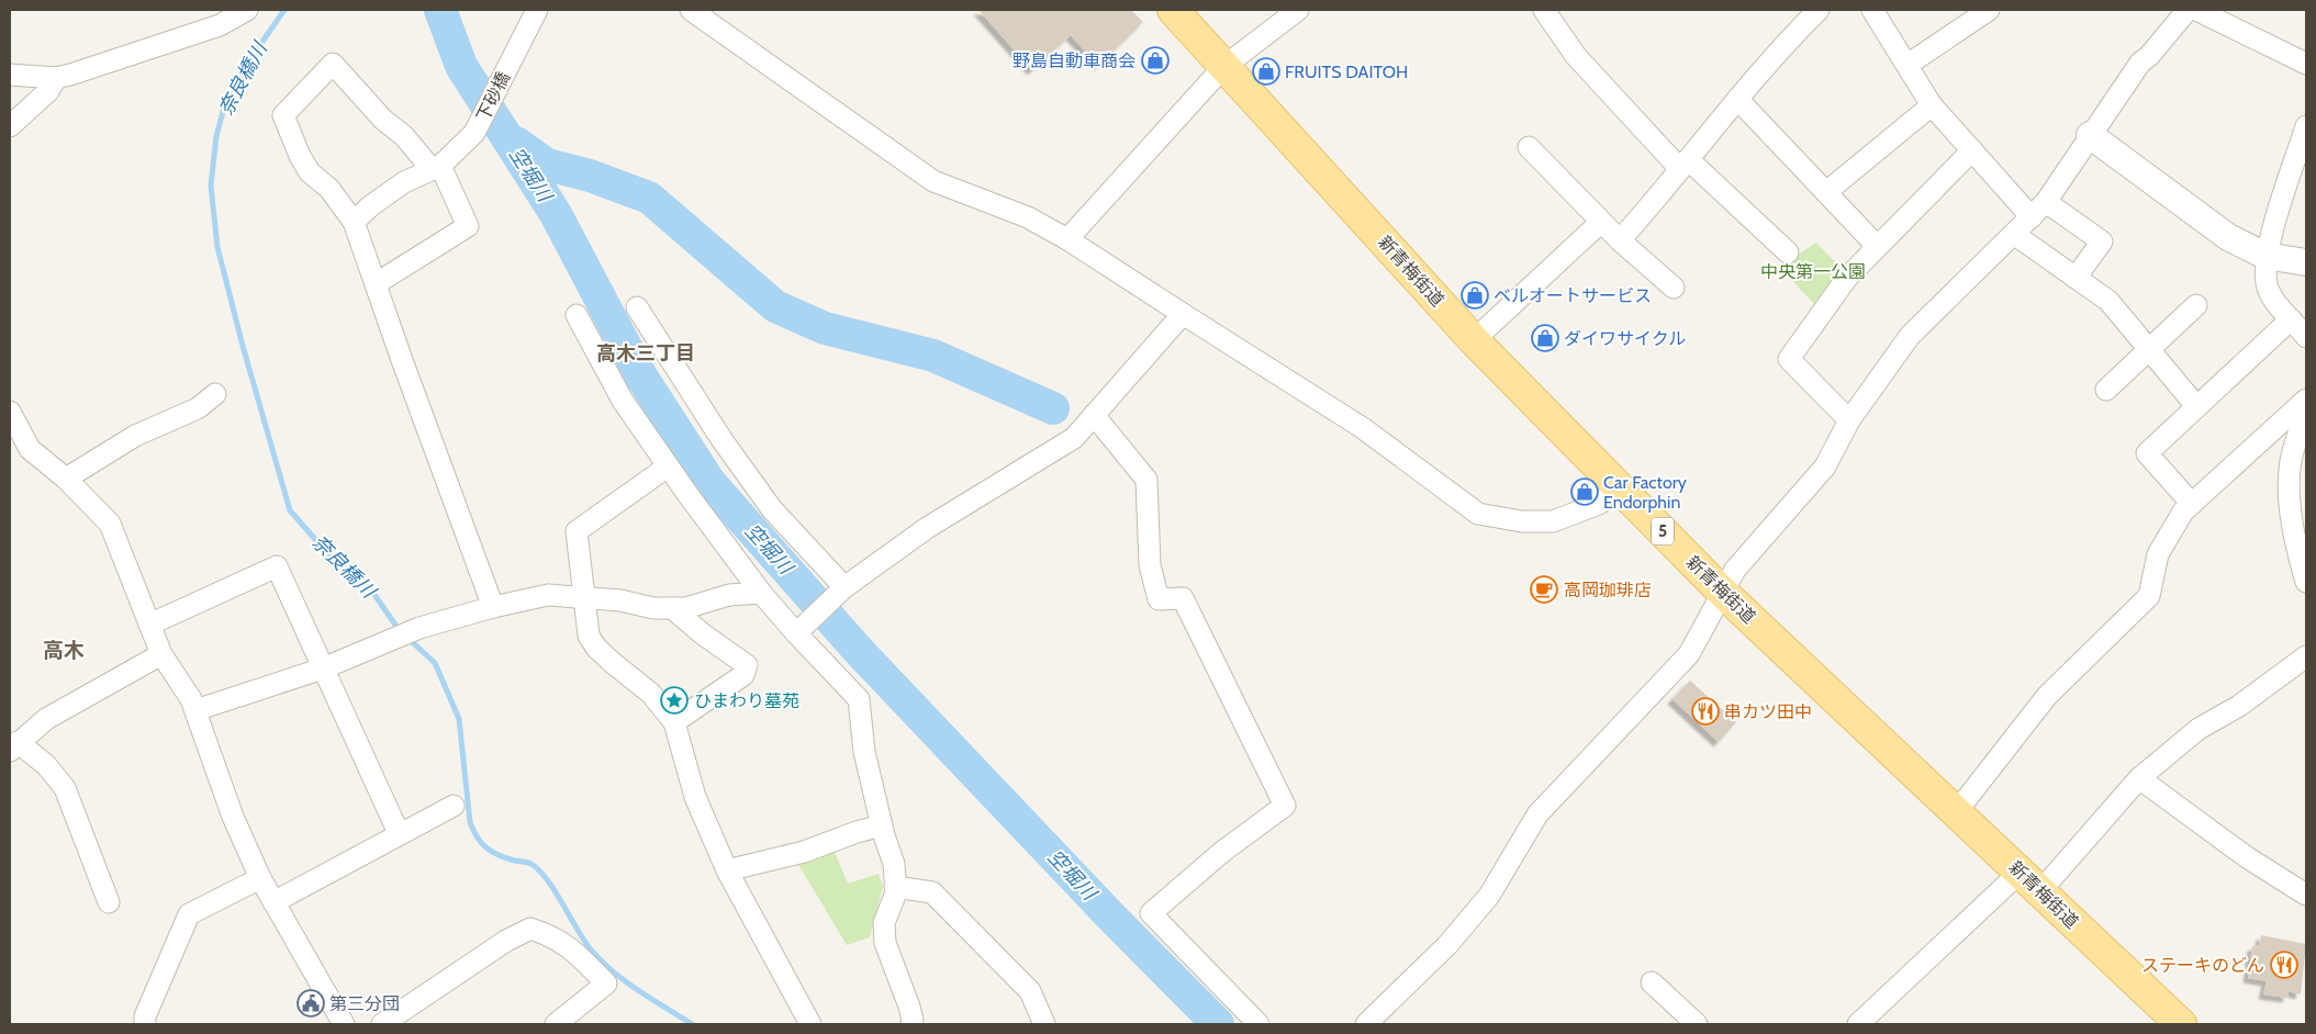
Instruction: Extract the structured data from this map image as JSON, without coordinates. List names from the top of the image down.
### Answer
{
  "streets": {
    "main road": ["新青梅街道", "5"],
    "street": ["下砂橋"]
  },
  "districts": ["高木三丁目", "高木"],
  "water": ["奈良橋川", "空堀川"],
  "parks": ["中央第一公園"],
  "places": {
    "shop": [
      "野島自動車商会",
      "FRUITS DAITOH",
      "ベルオートサービス",
      "ダイワサイクル",
      "Car Factory Endorphin"
    ],
    "cafe": ["高岡珈琲店"],
    "place": ["ひまわり墓苑"],
    "restaurant": ["串カツ田中", "ステーキのどん"],
    "public building": ["第三分団"]
  }
}
